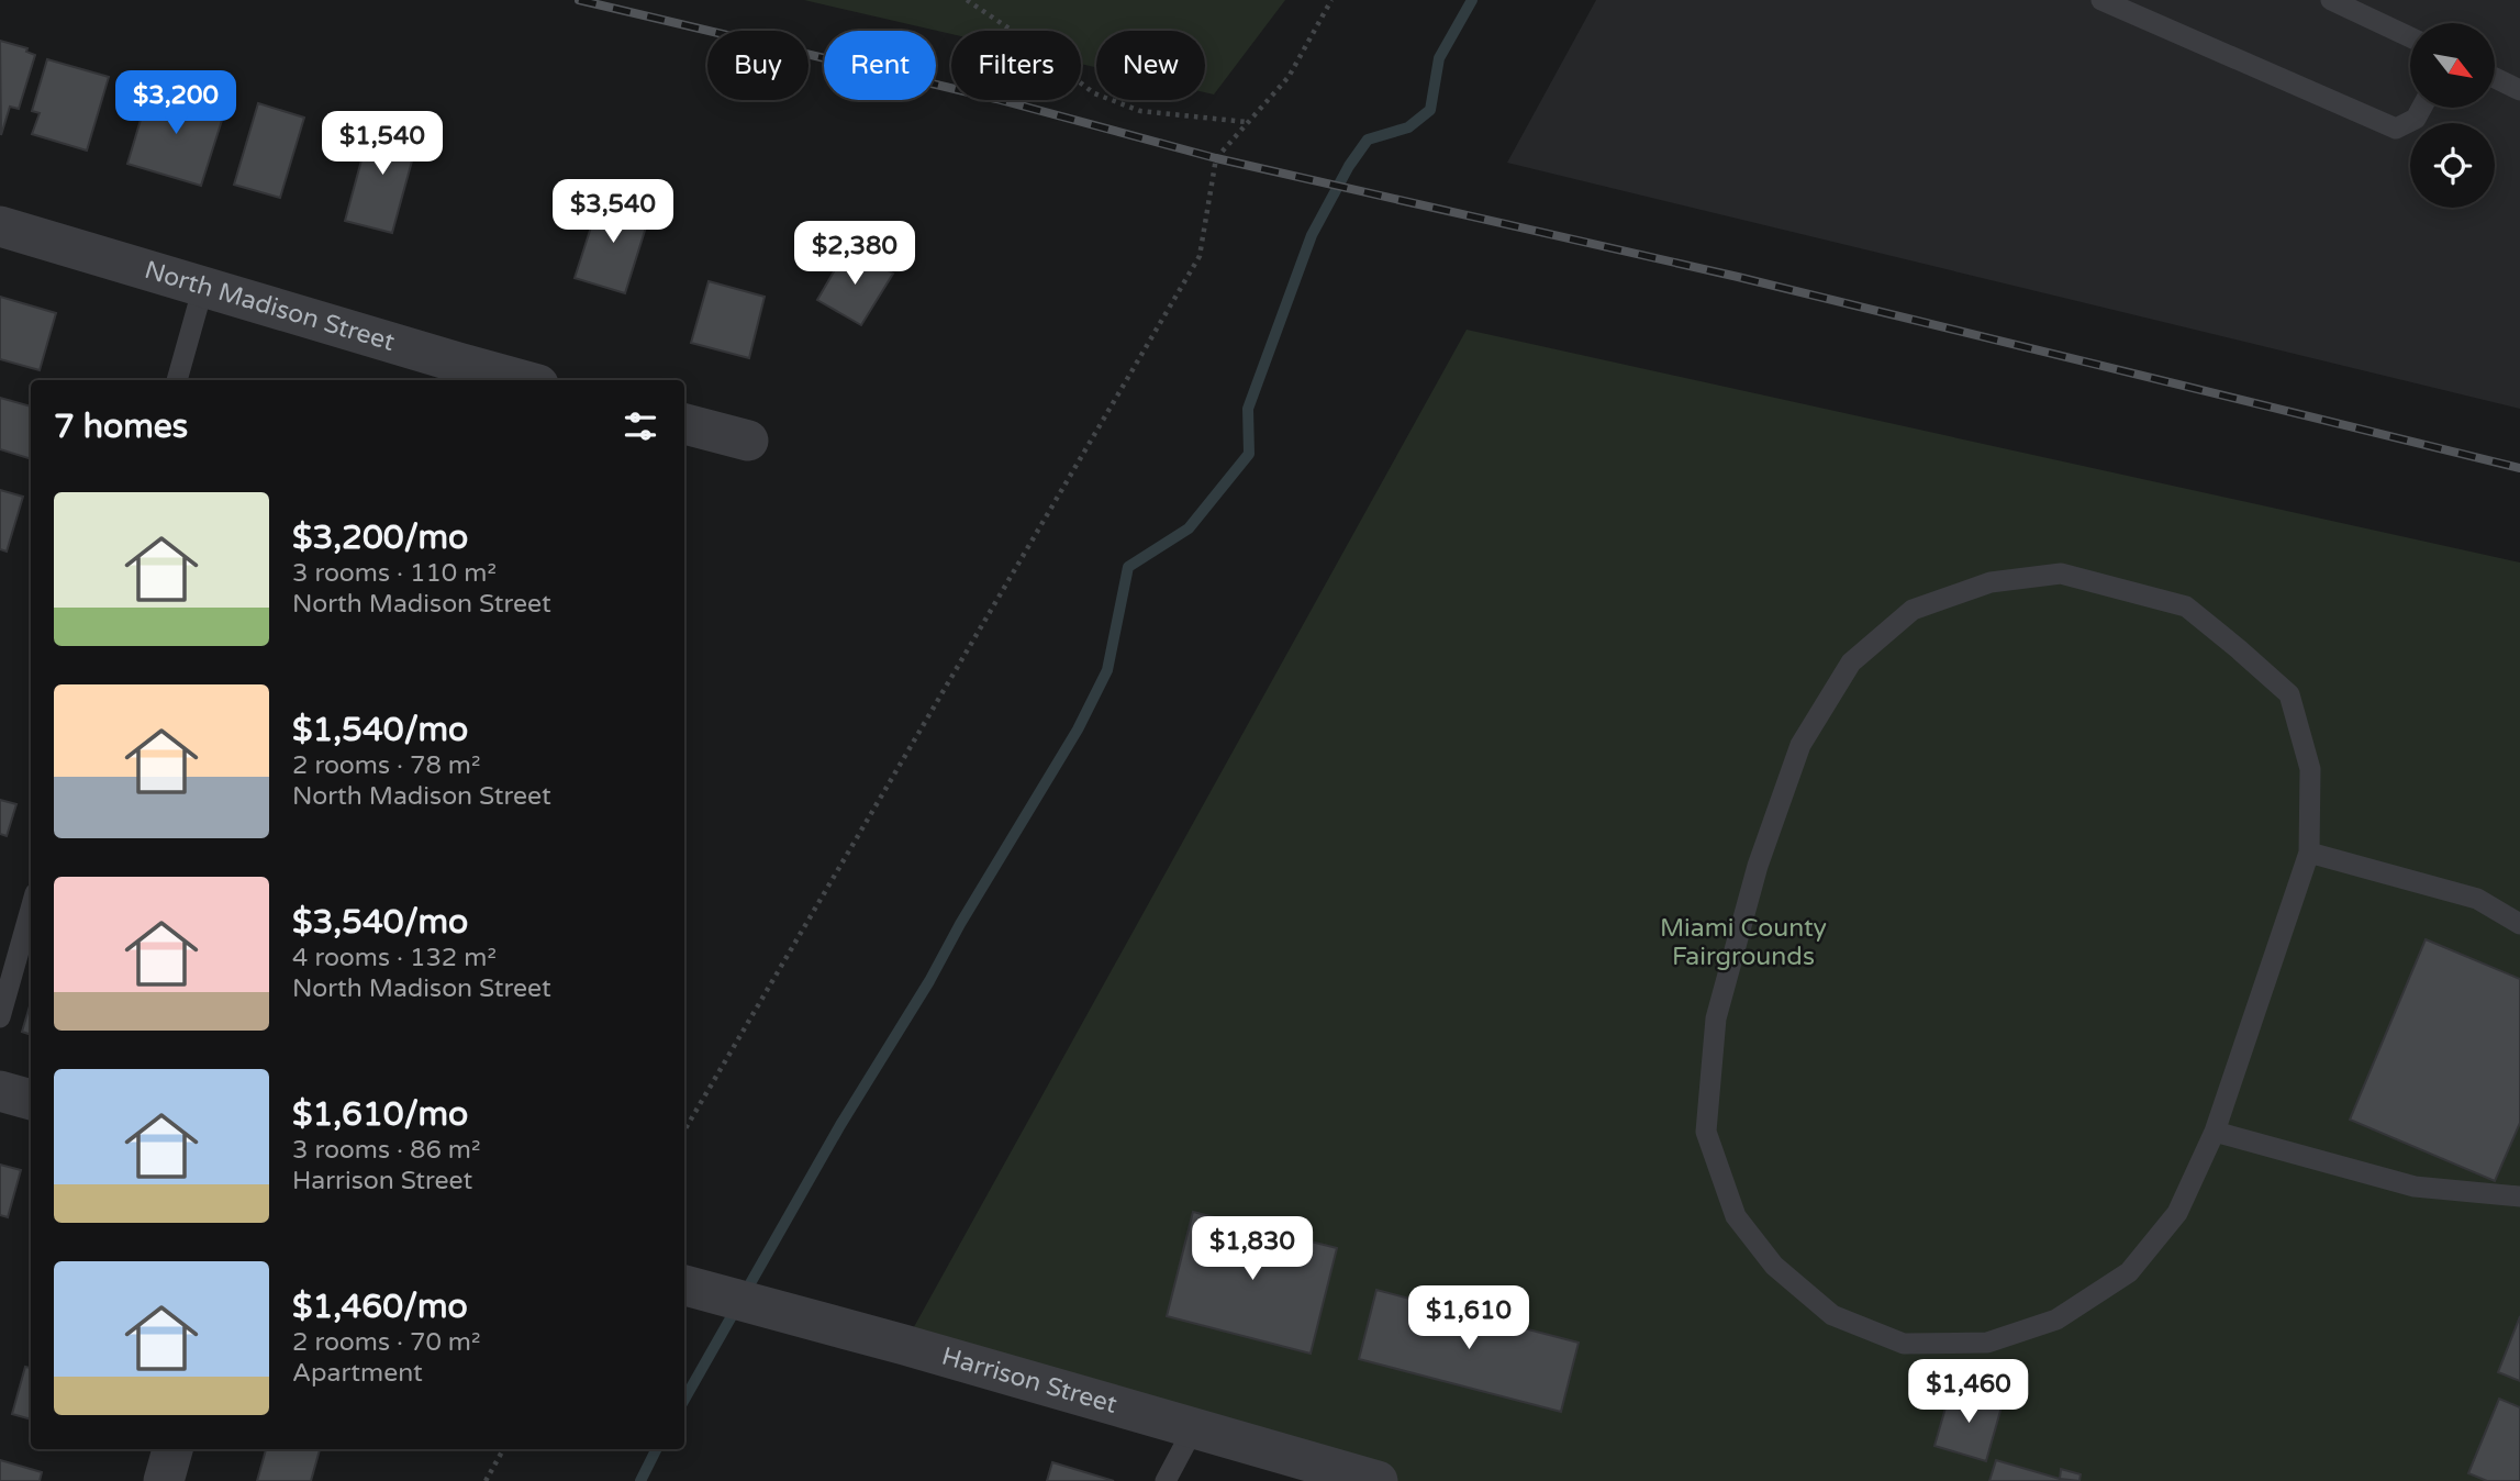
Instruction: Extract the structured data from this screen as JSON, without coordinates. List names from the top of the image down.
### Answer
{
  "streets": {
    "street": ["North Madison Street", "Harrison Street"]
  },
  "parks": ["Miami County Fairgrounds"],
  "north": "bottom right",
  "page": {
    "chip": [
      "Buy",
      "Rent",
      "Filters",
      "New"
    ],
    "price": [
      "$3,200",
      "$1,540",
      "$3,540",
      "$2,380",
      "$1,830",
      "$1,610",
      "$1,460"
    ],
    "heading": "7 homes",
    "list": [
      {
        "name": "$3,200/mo",
        "note": "3 rooms · 110 m² · North Madison Street"
      },
      {
        "name": "$1,540/mo",
        "note": "2 rooms · 78 m² · North Madison Street"
      },
      {
        "name": "$3,540/mo",
        "note": "4 rooms · 132 m² · North Madison Street"
      },
      {
        "name": "$1,610/mo",
        "note": "3 rooms · 86 m² · Harrison Street"
      },
      {
        "name": "$1,460/mo",
        "note": "2 rooms · 70 m² · Apartment"
      }
    ]
  }
}
